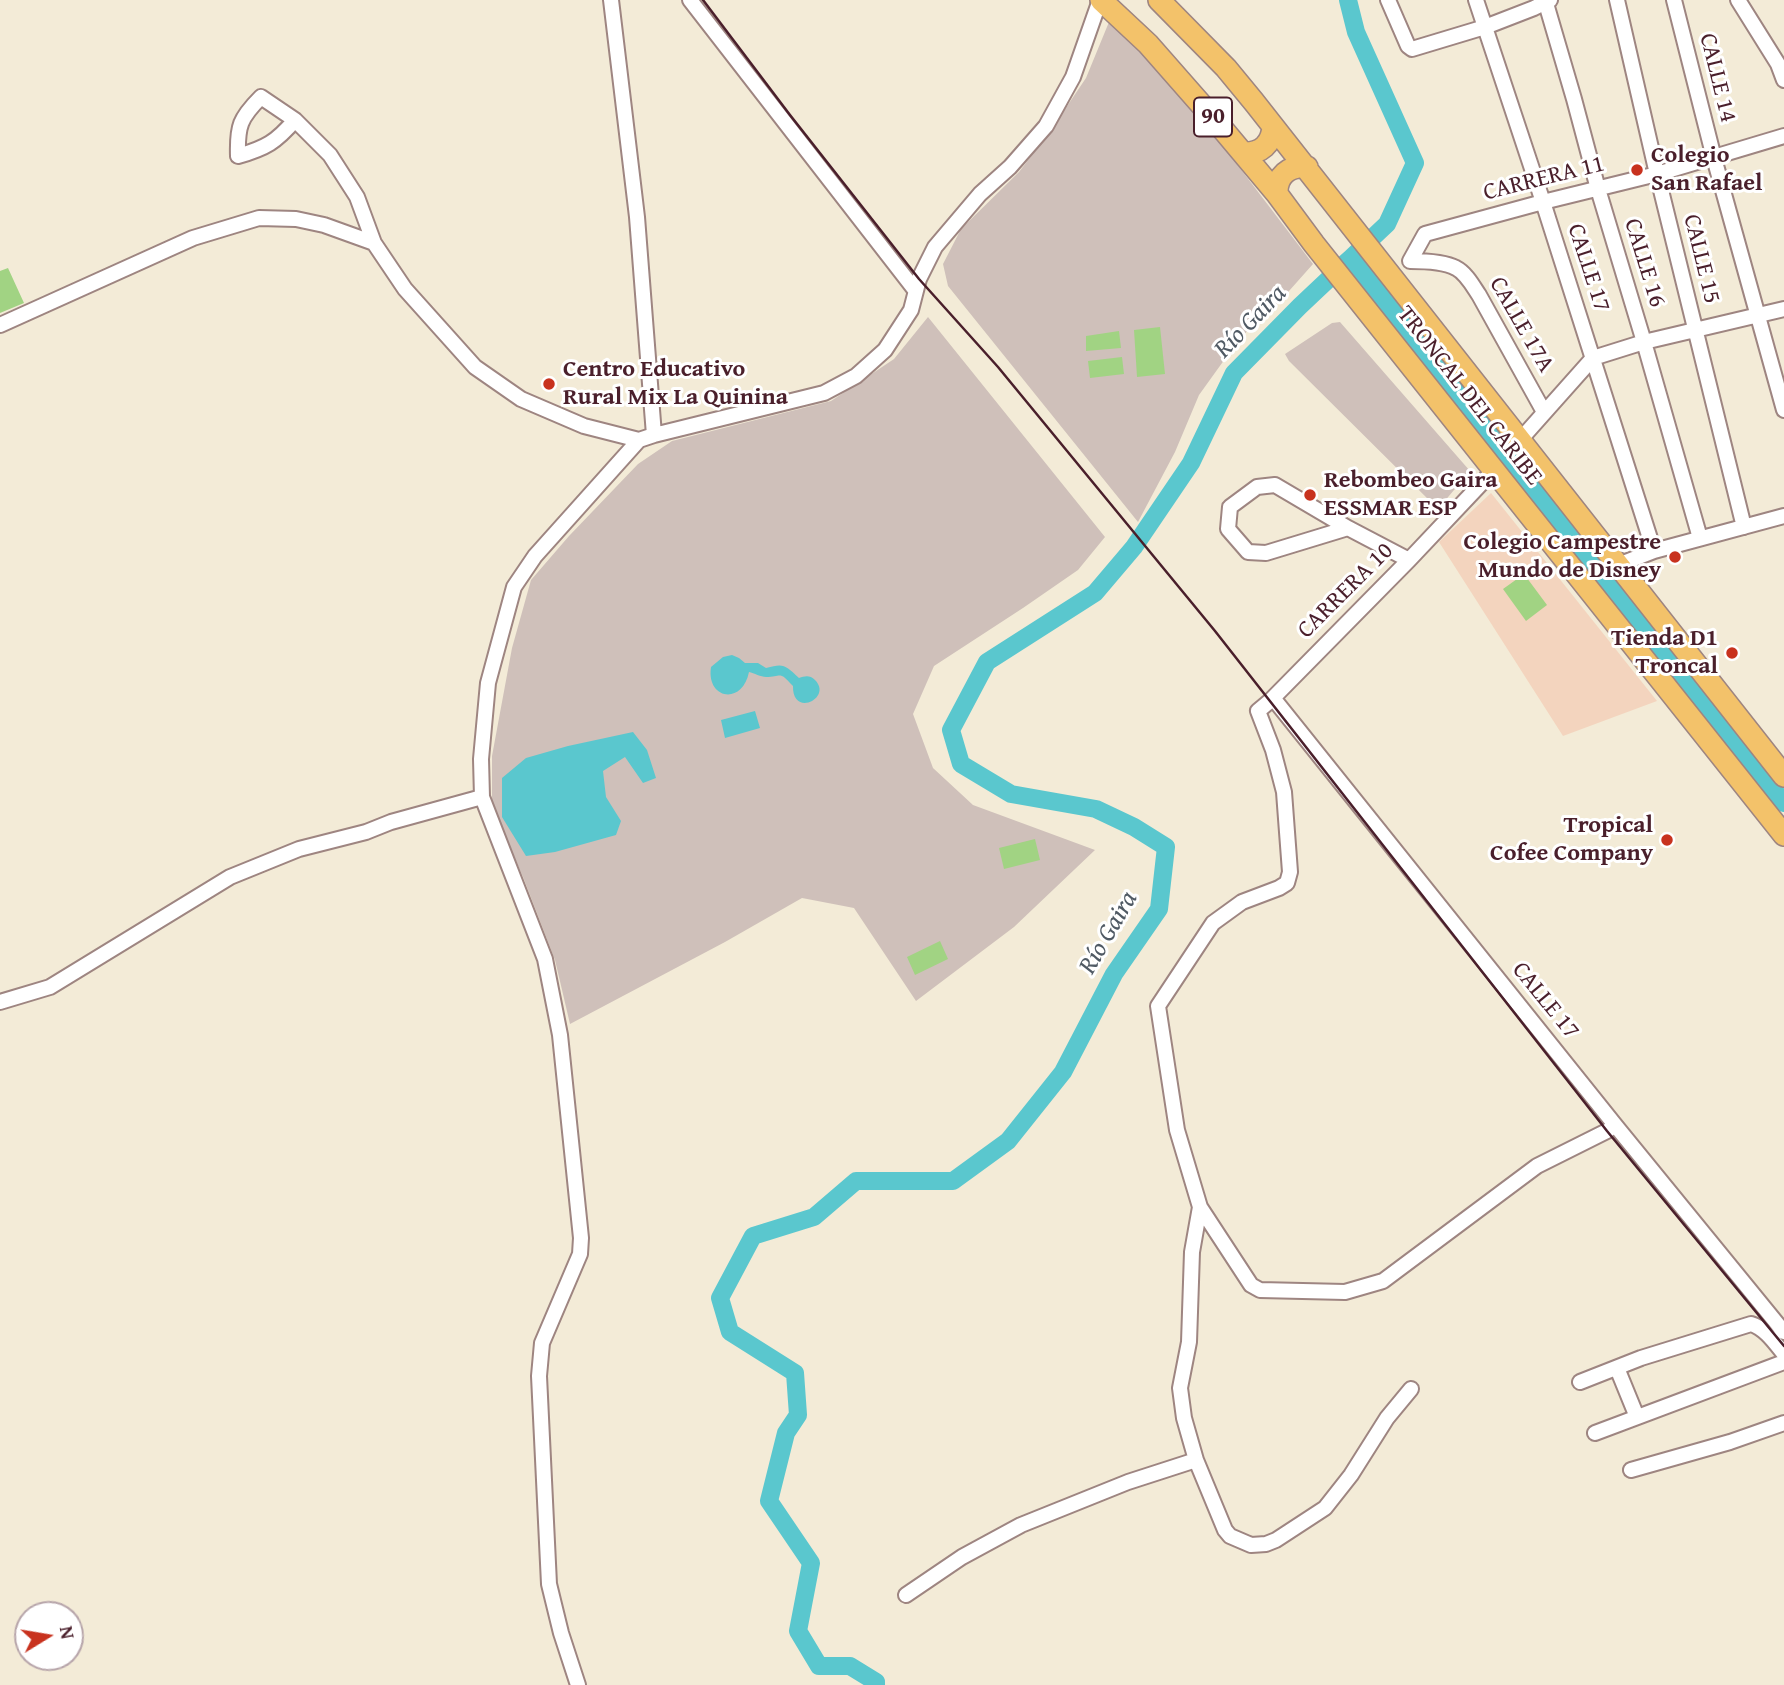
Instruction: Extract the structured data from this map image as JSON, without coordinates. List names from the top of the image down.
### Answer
{
  "streets": {
    "highway": ["90", "TRONCAL DEL CARIBE"],
    "street": [
      "CALLE 14",
      "CARRERA 11",
      "CALLE 15",
      "CALLE 16",
      "CALLE 17",
      "CALLE 17A",
      "CARRERA 10"
    ]
  },
  "crossings": [
    ["CALLE 14", "CARRERA 11"],
    ["CARRERA 11", "CALLE 15"],
    ["CARRERA 11", "CALLE 16"],
    ["CARRERA 11", "CALLE 17"],
    ["CARRERA 11", "CALLE 17A"],
    ["CALLE 17", "CARRERA 10"],
    ["TRONCAL DEL CARIBE", "CARRERA 10"]
  ],
  "water": ["Río Gaira"],
  "places": [
    "Colegio San Rafael",
    "Centro Educativo Rural Mix La Quinina",
    "Rebombeo Gaira ESSMAR ESP",
    "Colegio Campestre Mundo de Disney",
    "Tienda D1 Troncal",
    "Tropical Cofee Company"
  ],
  "north": "right"
}
